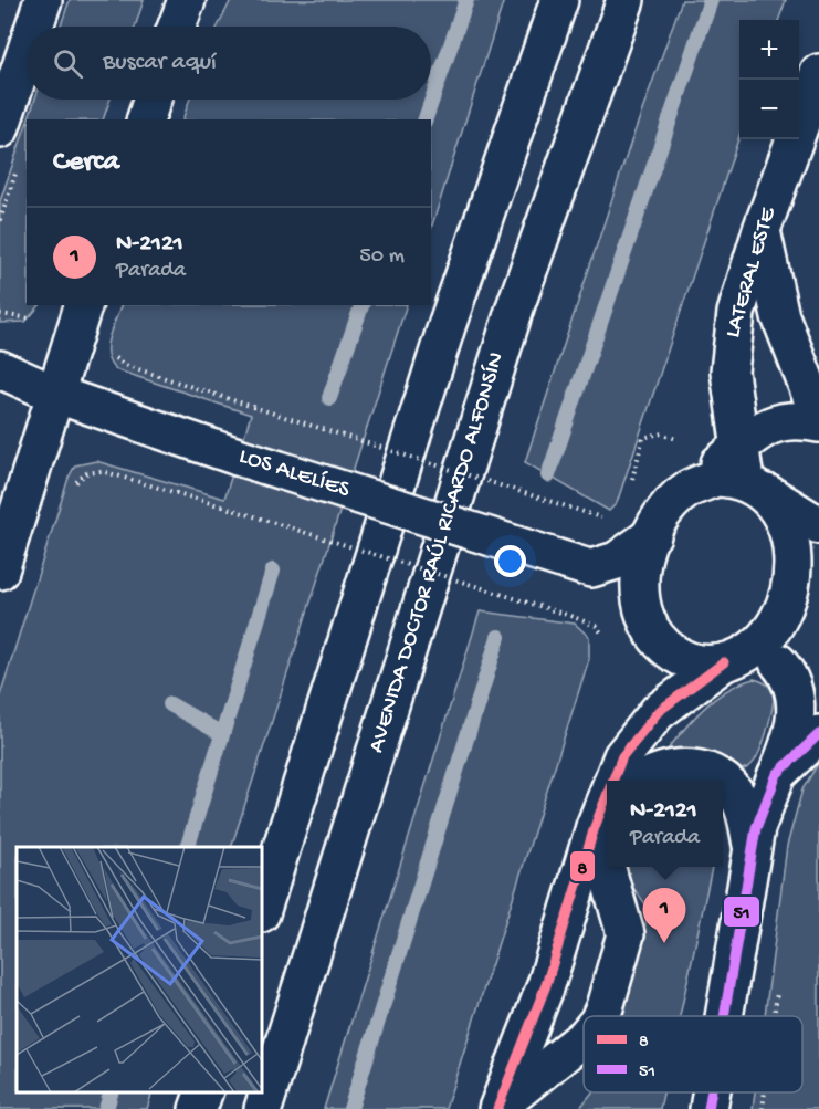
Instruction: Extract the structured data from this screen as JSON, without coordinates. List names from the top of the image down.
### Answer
{
  "streets": {
    "main road": ["LATERAL ESTE", "LOS ALELÍES", "AVENIDA DOCTOR RAÚL RICARDO ALFONSÍN"]
  },
  "crossings": [
    ["LATERAL ESTE", "LOS ALELÍES"]
  ],
  "lines": ["transit line 8", "transit line 51"],
  "legend": ["8", "51"],
  "page": {
    "map_buttons": ["+", "−"],
    "search": "Buscar aquí",
    "heading": "Cerca",
    "list": [
      {
        "mark": "1",
        "name": "N-2121",
        "note": "Parada",
        "value": "50 m"
      }
    ],
    "popup": ["N-2121", "Parada"],
    "pins": "1"
  }
}
